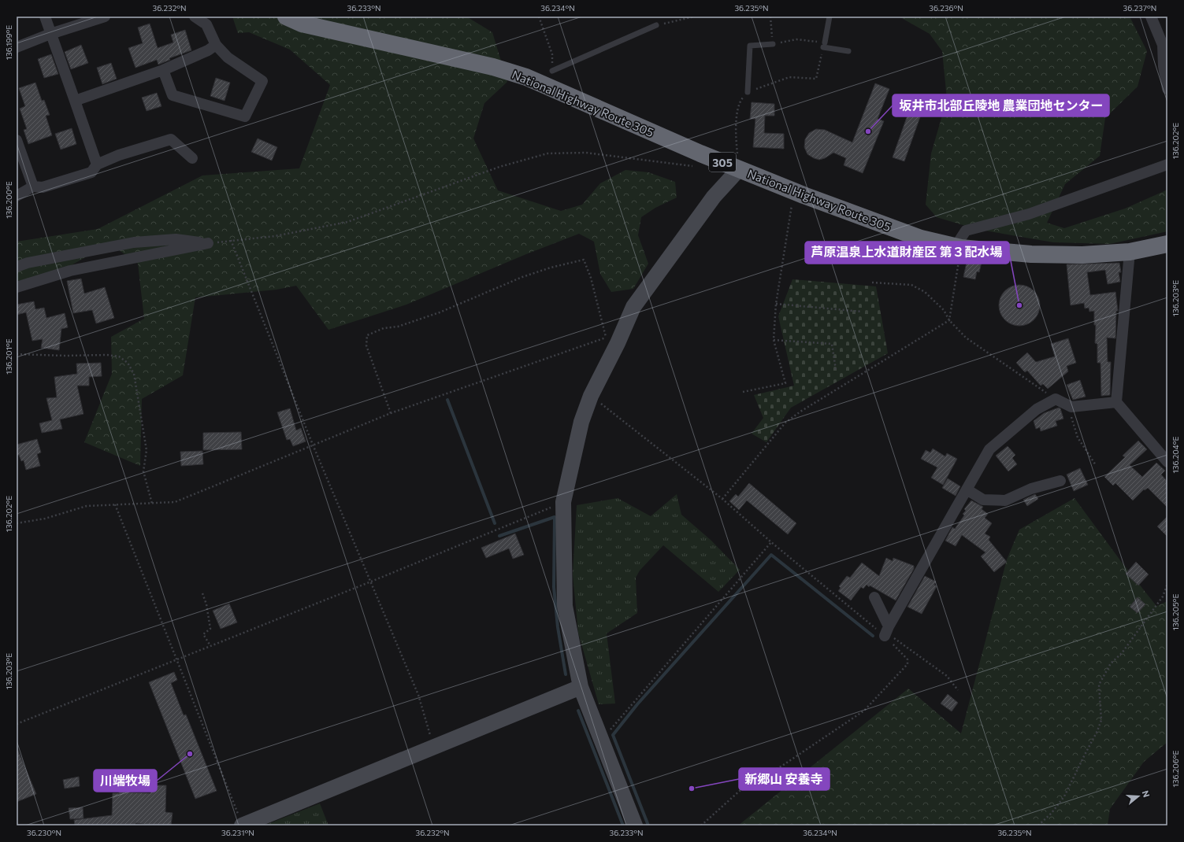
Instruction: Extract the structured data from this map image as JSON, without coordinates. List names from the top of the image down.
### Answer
{
  "streets": {
    "highway": ["National Highway Route 305", "305"]
  },
  "places": [
    "坂井市北部丘陵地 農業団地センター",
    "芦原温泉上水道財産区 第３配水場",
    "川端牧場",
    "新郷山 安養寺"
  ],
  "north": "right",
  "coordinates": [
    "36.232°N",
    "36.233°N",
    "36.234°N",
    "36.235°N",
    "36.236°N",
    "36.237°N",
    "136.199°E",
    "136.202°E",
    "136.200°E",
    "136.203°E",
    "136.201°E",
    "136.204°E",
    "136.205°E",
    "136.206°E",
    "36.230°N",
    "36.231°N"
  ]
}
